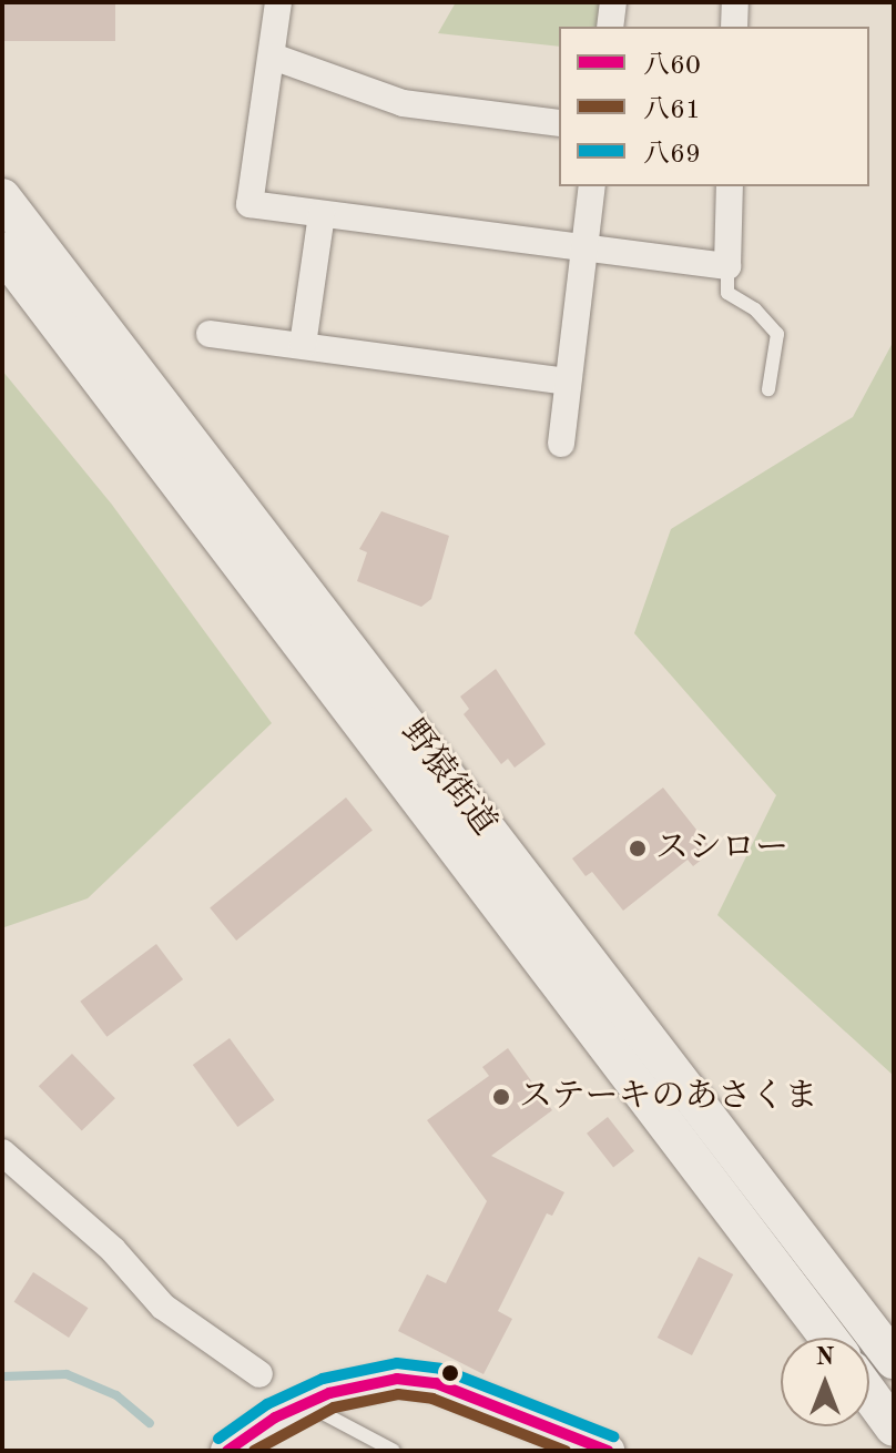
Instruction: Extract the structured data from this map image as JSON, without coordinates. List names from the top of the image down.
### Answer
{
  "streets": {
    "main road": ["野猿街道"]
  },
  "places": ["スシロー", "ステーキのあさくま"],
  "lines": ["transit line 八69", "transit line 八60", "transit line 八61"],
  "legend": ["八60", "八61", "八69"],
  "north": "top"
}
